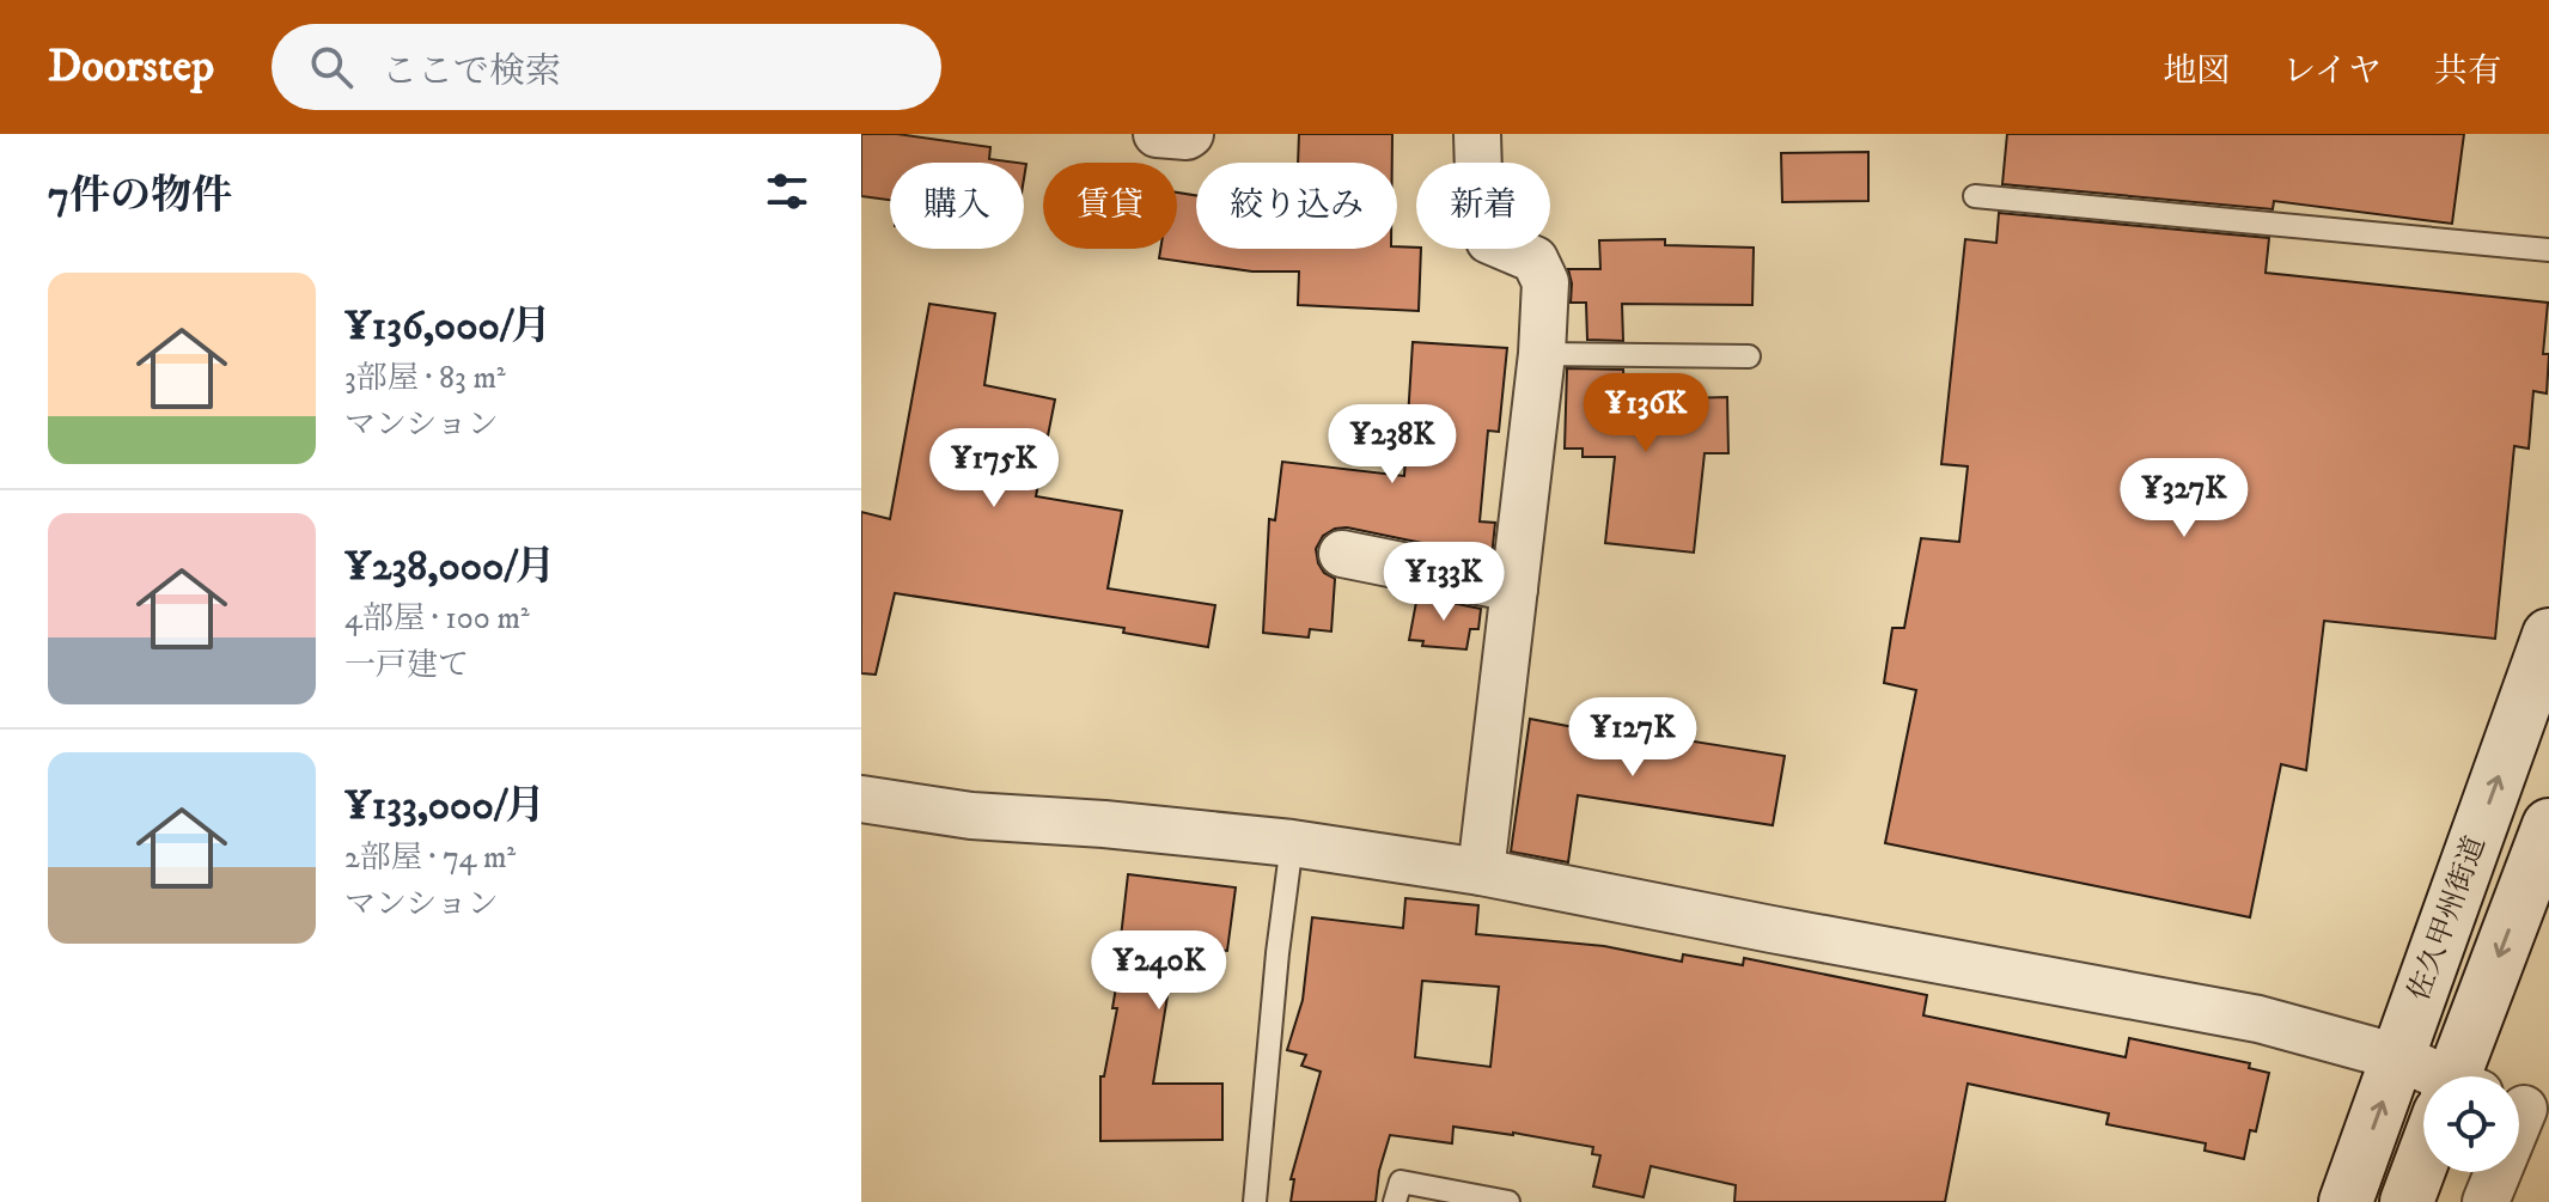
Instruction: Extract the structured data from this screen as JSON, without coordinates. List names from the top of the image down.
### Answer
{
  "streets": {
    "main road": ["佐久甲州街道"]
  },
  "page": {
    "header": "Doorstep",
    "search": "ここで検索",
    "nav": ["地図", "レイヤ", "共有"],
    "heading": "7件の物件",
    "chip": [
      "購入",
      "賃貸",
      "絞り込み",
      "新着"
    ],
    "list": [
      {
        "name": "¥136,000/月",
        "note": "3部屋 · 83 m² · マンション"
      },
      {
        "name": "¥238,000/月",
        "note": "4部屋 · 100 m² · 一戸建て"
      },
      {
        "name": "¥133,000/月",
        "note": "2部屋 · 74 m² · マンション"
      }
    ],
    "price": [
      "¥136K",
      "¥238K",
      "¥175K",
      "¥327K",
      "¥133K",
      "¥127K",
      "¥240K"
    ]
  }
}
